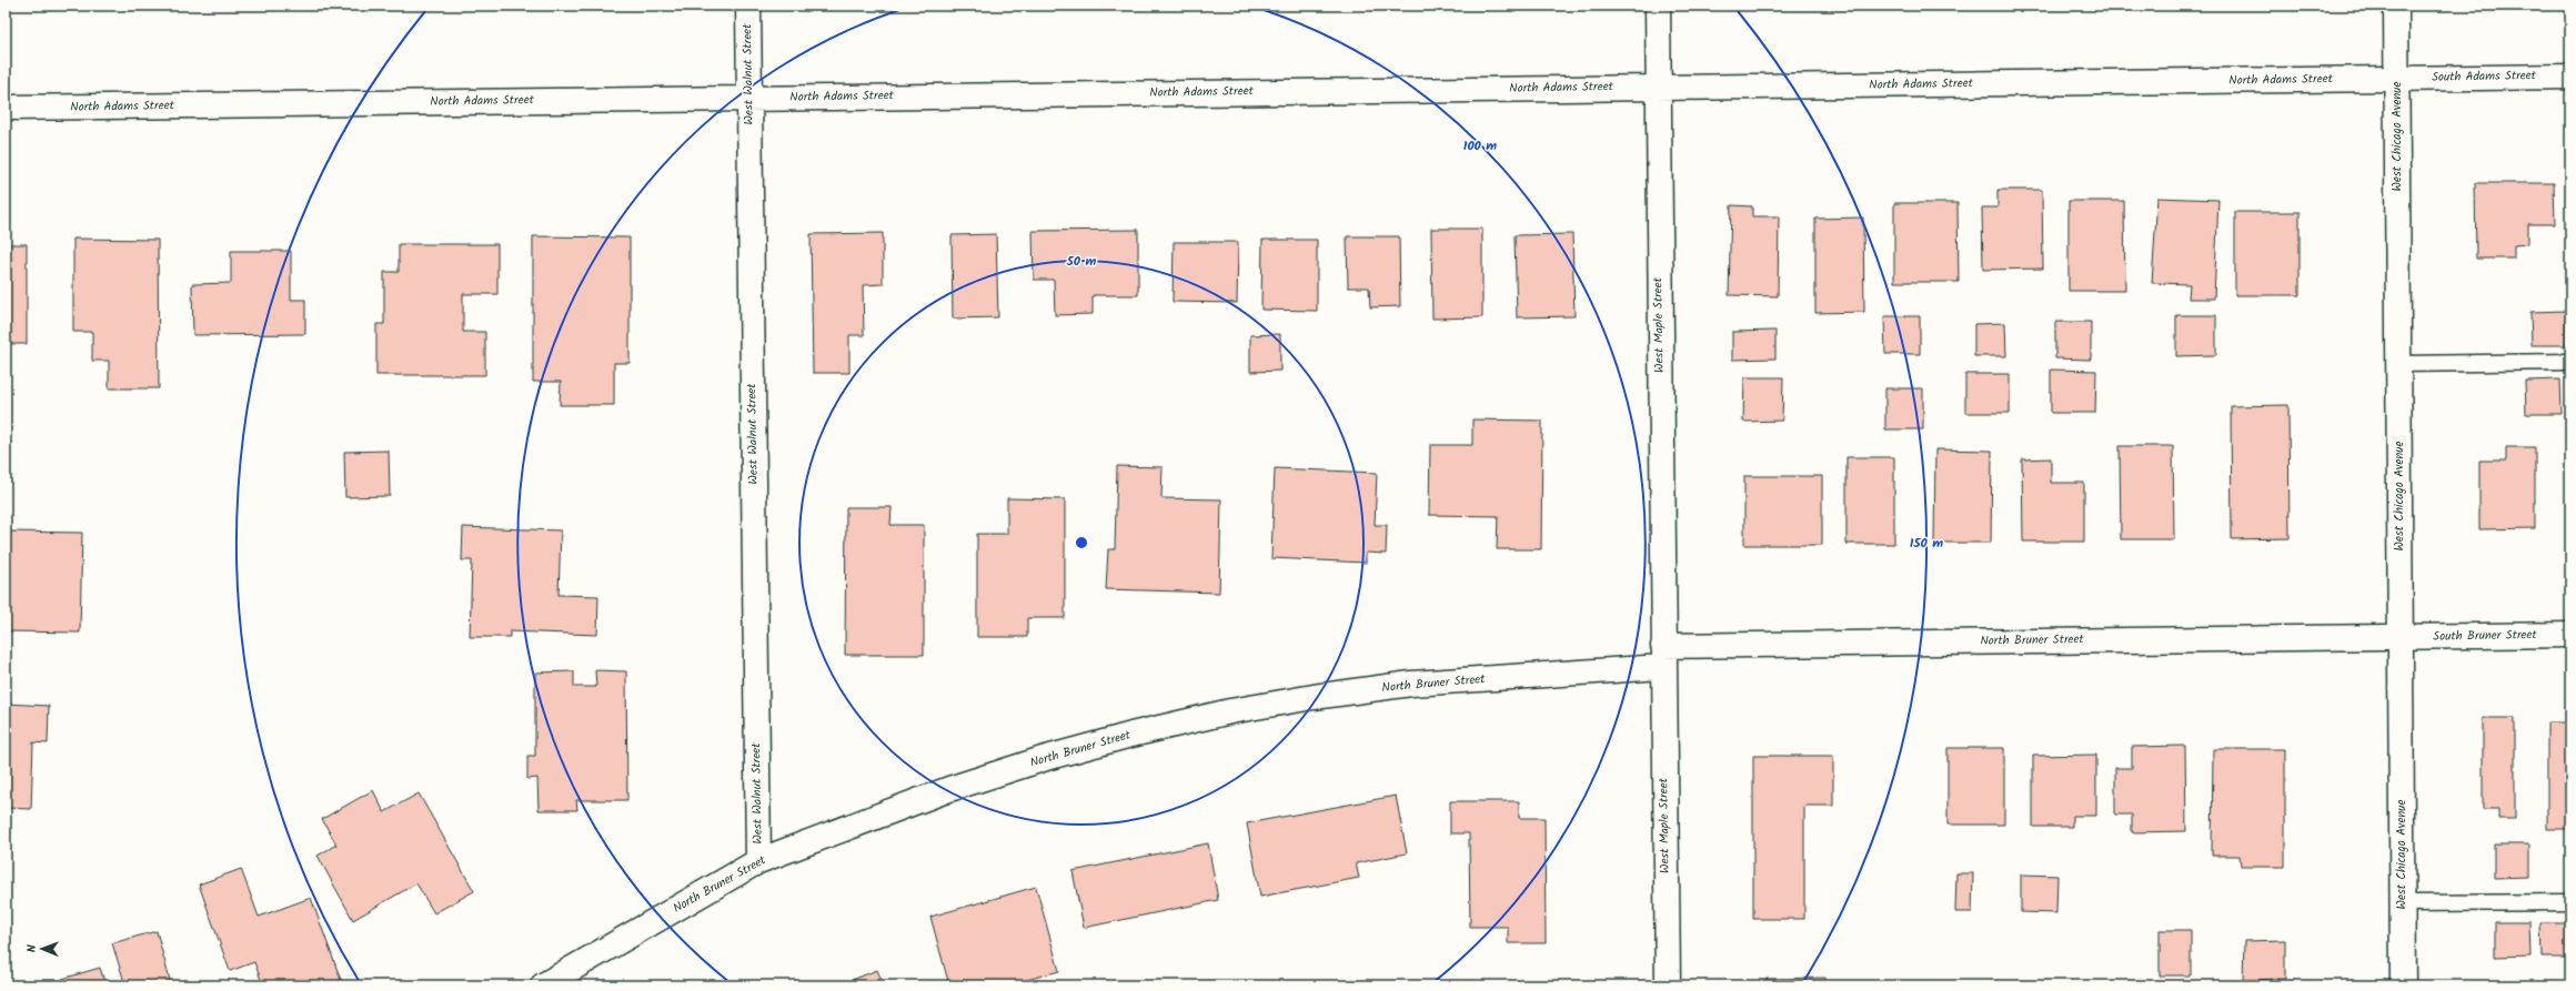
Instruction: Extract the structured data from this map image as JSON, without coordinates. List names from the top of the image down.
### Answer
{
  "streets": {
    "street": [
      "West Walnut Street",
      "South Adams Street",
      "North Adams Street",
      "West Chicago Avenue",
      "West Maple Street",
      "South Bruner Street",
      "North Bruner Street"
    ]
  },
  "crossings": [
    ["West Walnut Street", "North Adams Street"],
    ["West Walnut Street", "North Bruner Street"],
    ["South Adams Street", "North Adams Street"],
    ["South Adams Street", "West Chicago Avenue"],
    ["North Adams Street", "West Chicago Avenue"],
    ["North Adams Street", "West Maple Street"],
    ["West Chicago Avenue", "South Bruner Street"],
    ["West Chicago Avenue", "North Bruner Street"],
    ["West Maple Street", "North Bruner Street"],
    ["South Bruner Street", "North Bruner Street"]
  ],
  "north": "left",
  "rings": ["100 m", "50 m", "150 m"]
}
